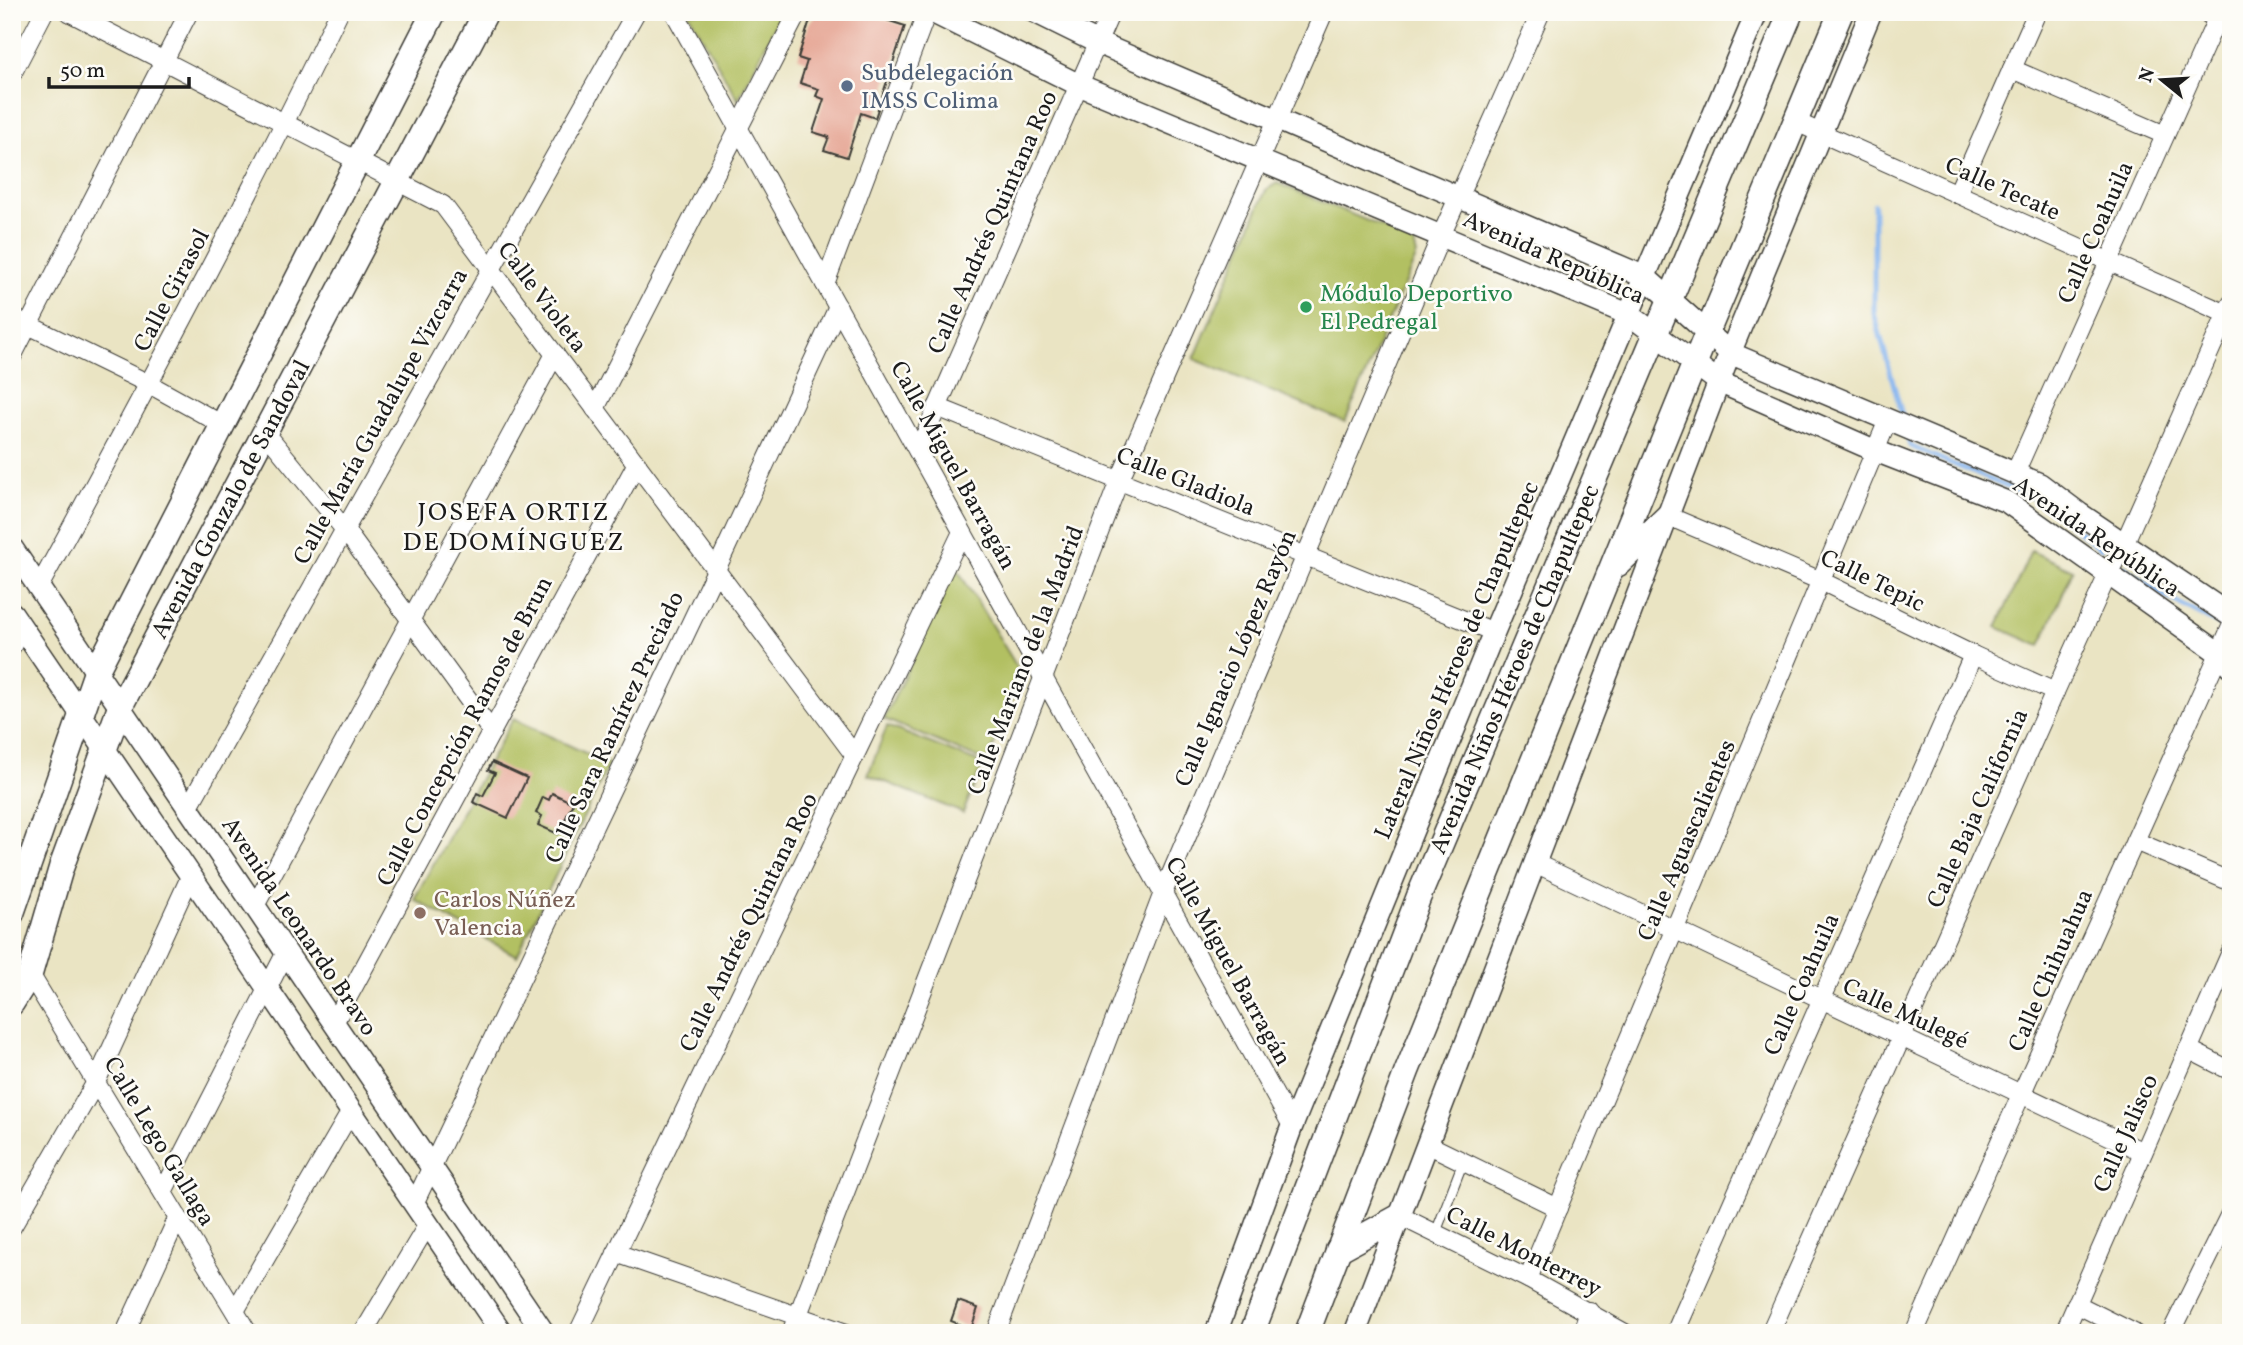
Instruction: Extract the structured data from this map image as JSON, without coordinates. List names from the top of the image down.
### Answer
{
  "streets": {
    "main road": ["Avenida Gonzalo de Sandoval", "Avenida Niños Héroes de Chapultepec"],
    "street": [
      "Calle Tecate",
      "Calle Andrés Quintana Roo",
      "Calle Coahuila",
      "Avenida República",
      "Calle Girasol",
      "Calle Violeta",
      "Calle María Guadalupe Vizcarra",
      "Calle Miguel Barragán",
      "Calle Gladiola",
      "Calle Tepic",
      "Calle Ignacio López Rayón",
      "Calle Mariano de la Madrid",
      "Lateral Niños Héroes de Chapultepec",
      "Calle Sara Ramírez Preciado",
      "Calle Concepción Ramos de Brun",
      "Calle Baja California",
      "Calle Aguascalientes",
      "Avenida Leonardo Bravo",
      "Calle Chihuahua",
      "Calle Mulegé",
      "Calle Jalisco",
      "Calle Lego Gallaga",
      "Calle Monterrey"
    ]
  },
  "crossings": [
    ["Calle Tecate", "Calle Coahuila"],
    ["Calle Tecate", "Avenida Niños Héroes de Chapultepec"],
    ["Calle Tecate", "Calle Baja California"],
    ["Calle Andrés Quintana Roo", "Avenida República"],
    ["Calle Andrés Quintana Roo", "Calle Violeta"],
    ["Calle Andrés Quintana Roo", "Calle Miguel Barragán"],
    ["Calle Andrés Quintana Roo", "Calle Gladiola"],
    ["Calle Coahuila", "Avenida República"],
    ["Calle Coahuila", "Calle Tepic"],
    ["Calle Coahuila", "Calle Mulegé"],
    ["Avenida República", "Calle Ignacio López Rayón"],
    ["Avenida República", "Calle Mariano de la Madrid"],
    ["Avenida República", "Lateral Niños Héroes de Chapultepec"],
    ["Avenida República", "Avenida Niños Héroes de Chapultepec"],
    ["Avenida República", "Calle Baja California"],
    ["Avenida República", "Calle Aguascalientes"],
    ["Avenida República", "Calle Chihuahua"],
    ["Calle Girasol", "Calle Violeta"],
    ["Calle Girasol", "Avenida Leonardo Bravo"],
    ["Calle Violeta", "Calle María Guadalupe Vizcarra"],
    ["Calle Violeta", "Avenida Gonzalo de Sandoval"],
    ["Calle Violeta", "Calle Sara Ramírez Preciado"],
    ["Calle Violeta", "Calle Concepción Ramos de Brun"],
    ["Calle María Guadalupe Vizcarra", "Avenida Leonardo Bravo"],
    ["Calle Miguel Barragán", "Calle Ignacio López Rayón"],
    ["Calle Miguel Barragán", "Calle Mariano de la Madrid"],
    ["Calle Miguel Barragán", "Lateral Niños Héroes de Chapultepec"],
    ["Calle Miguel Barragán", "Calle Sara Ramírez Preciado"],
    ["Calle Gladiola", "Calle Ignacio López Rayón"],
    ["Calle Gladiola", "Calle Mariano de la Madrid"],
    ["Calle Gladiola", "Lateral Niños Héroes de Chapultepec"],
    ["Avenida Gonzalo de Sandoval", "Avenida Leonardo Bravo"],
    ["Avenida Gonzalo de Sandoval", "Calle Lego Gallaga"],
    ["Calle Tepic", "Calle Baja California"],
    ["Calle Tepic", "Calle Aguascalientes"],
    ["Calle Sara Ramírez Preciado", "Avenida Leonardo Bravo"],
    ["Calle Concepción Ramos de Brun", "Avenida Leonardo Bravo"],
    ["Calle Baja California", "Calle Mulegé"],
    ["Calle Aguascalientes", "Calle Mulegé"],
    ["Calle Aguascalientes", "Calle Monterrey"],
    ["Calle Chihuahua", "Calle Mulegé"],
    ["Calle Mulegé", "Calle Jalisco"]
  ],
  "districts": ["JOSEFA ORTIZ DE DOMÍNGUEZ"],
  "places": ["Subdelegación IMSS Colima", "Módulo Deportivo El Pedregal", "Carlos Núñez Valencia"],
  "scale_bar": "50 m",
  "north": "left"
}
